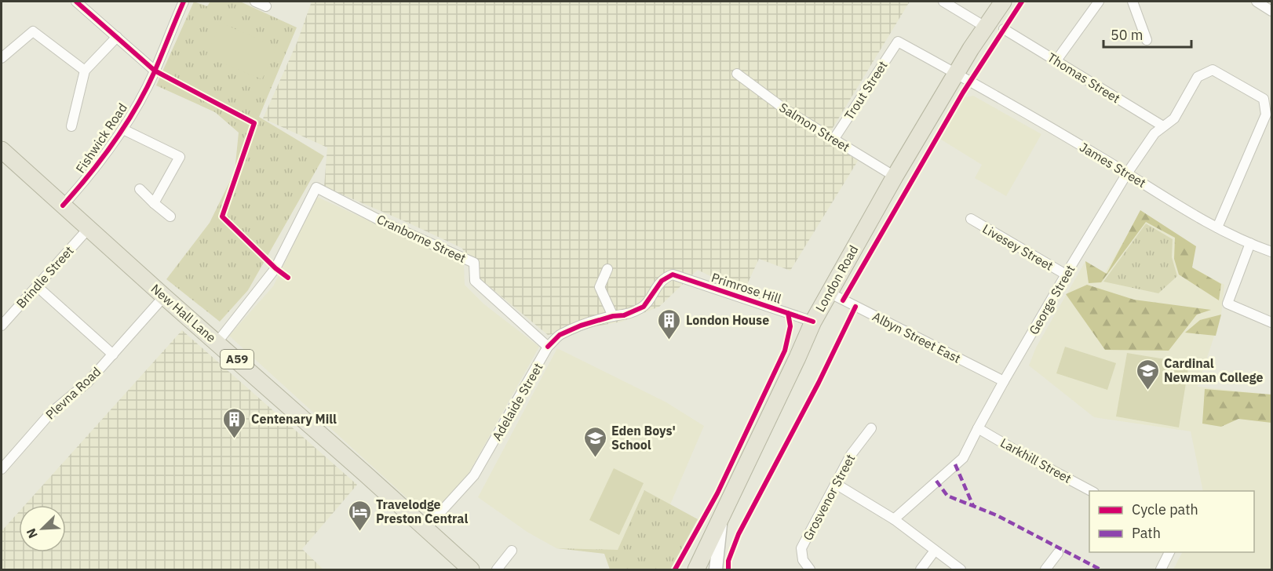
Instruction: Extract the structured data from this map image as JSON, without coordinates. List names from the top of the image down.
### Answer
{
  "streets": {
    "highway": ["London Road", "New Hall Lane", "A59"],
    "street": [
      "Thomas Street",
      "Trout Street",
      "Salmon Street",
      "Fishwick Road",
      "James Street",
      "Cranborne Street",
      "Livesey Street",
      "Brindle Street",
      "Primrose Hill",
      "George Street",
      "Albyn Street East",
      "Plevna Road",
      "Adelaide Street",
      "Larkhill Street",
      "Grosvenor Street"
    ]
  },
  "crossings": [
    ["Thomas Street", "George Street"],
    ["Trout Street", "Salmon Street"],
    ["Trout Street", "James Street"],
    ["Salmon Street", "London Road"],
    ["Fishwick Road", "New Hall Lane"],
    ["James Street", "London Road"],
    ["James Street", "George Street"],
    ["Cranborne Street", "New Hall Lane"],
    ["Cranborne Street", "Adelaide Street"],
    ["Livesey Street", "George Street"],
    ["Brindle Street", "New Hall Lane"],
    ["London Road", "Primrose Hill"],
    ["London Road", "Albyn Street East"],
    ["Primrose Hill", "Adelaide Street"],
    ["George Street", "Albyn Street East"],
    ["George Street", "Larkhill Street"],
    ["New Hall Lane", "Plevna Road"],
    ["New Hall Lane", "Adelaide Street"]
  ],
  "places": {
    "building": ["London House", "Centenary Mill"],
    "school or university": ["Cardinal Newman College", "Eden Boys' School"],
    "hotel": ["Travelodge Preston Central"]
  },
  "legend": ["Cycle path", "Path"],
  "scale_bar": "50 m",
  "north": "bottom left"
}
